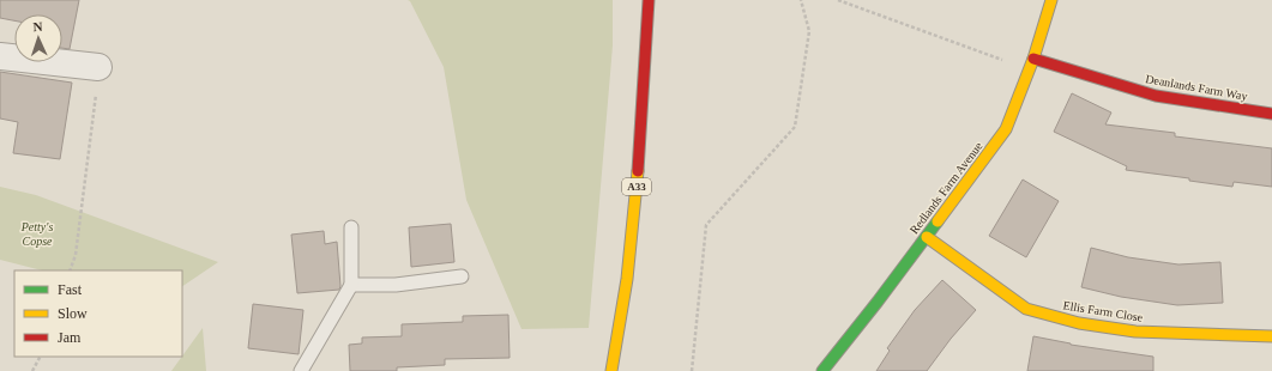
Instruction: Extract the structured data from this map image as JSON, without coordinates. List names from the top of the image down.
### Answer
{
  "streets": {
    "main road": [
      "Deanlands Farm Way",
      "A33",
      "Redlands Farm Avenue",
      "Ellis Farm Close"
    ]
  },
  "crossings": [
    ["Deanlands Farm Way", "Redlands Farm Avenue"],
    ["Redlands Farm Avenue", "Ellis Farm Close"]
  ],
  "parks": ["Petty's Copse"],
  "legend": ["Fast", "Slow", "Jam"],
  "north": "top"
}
